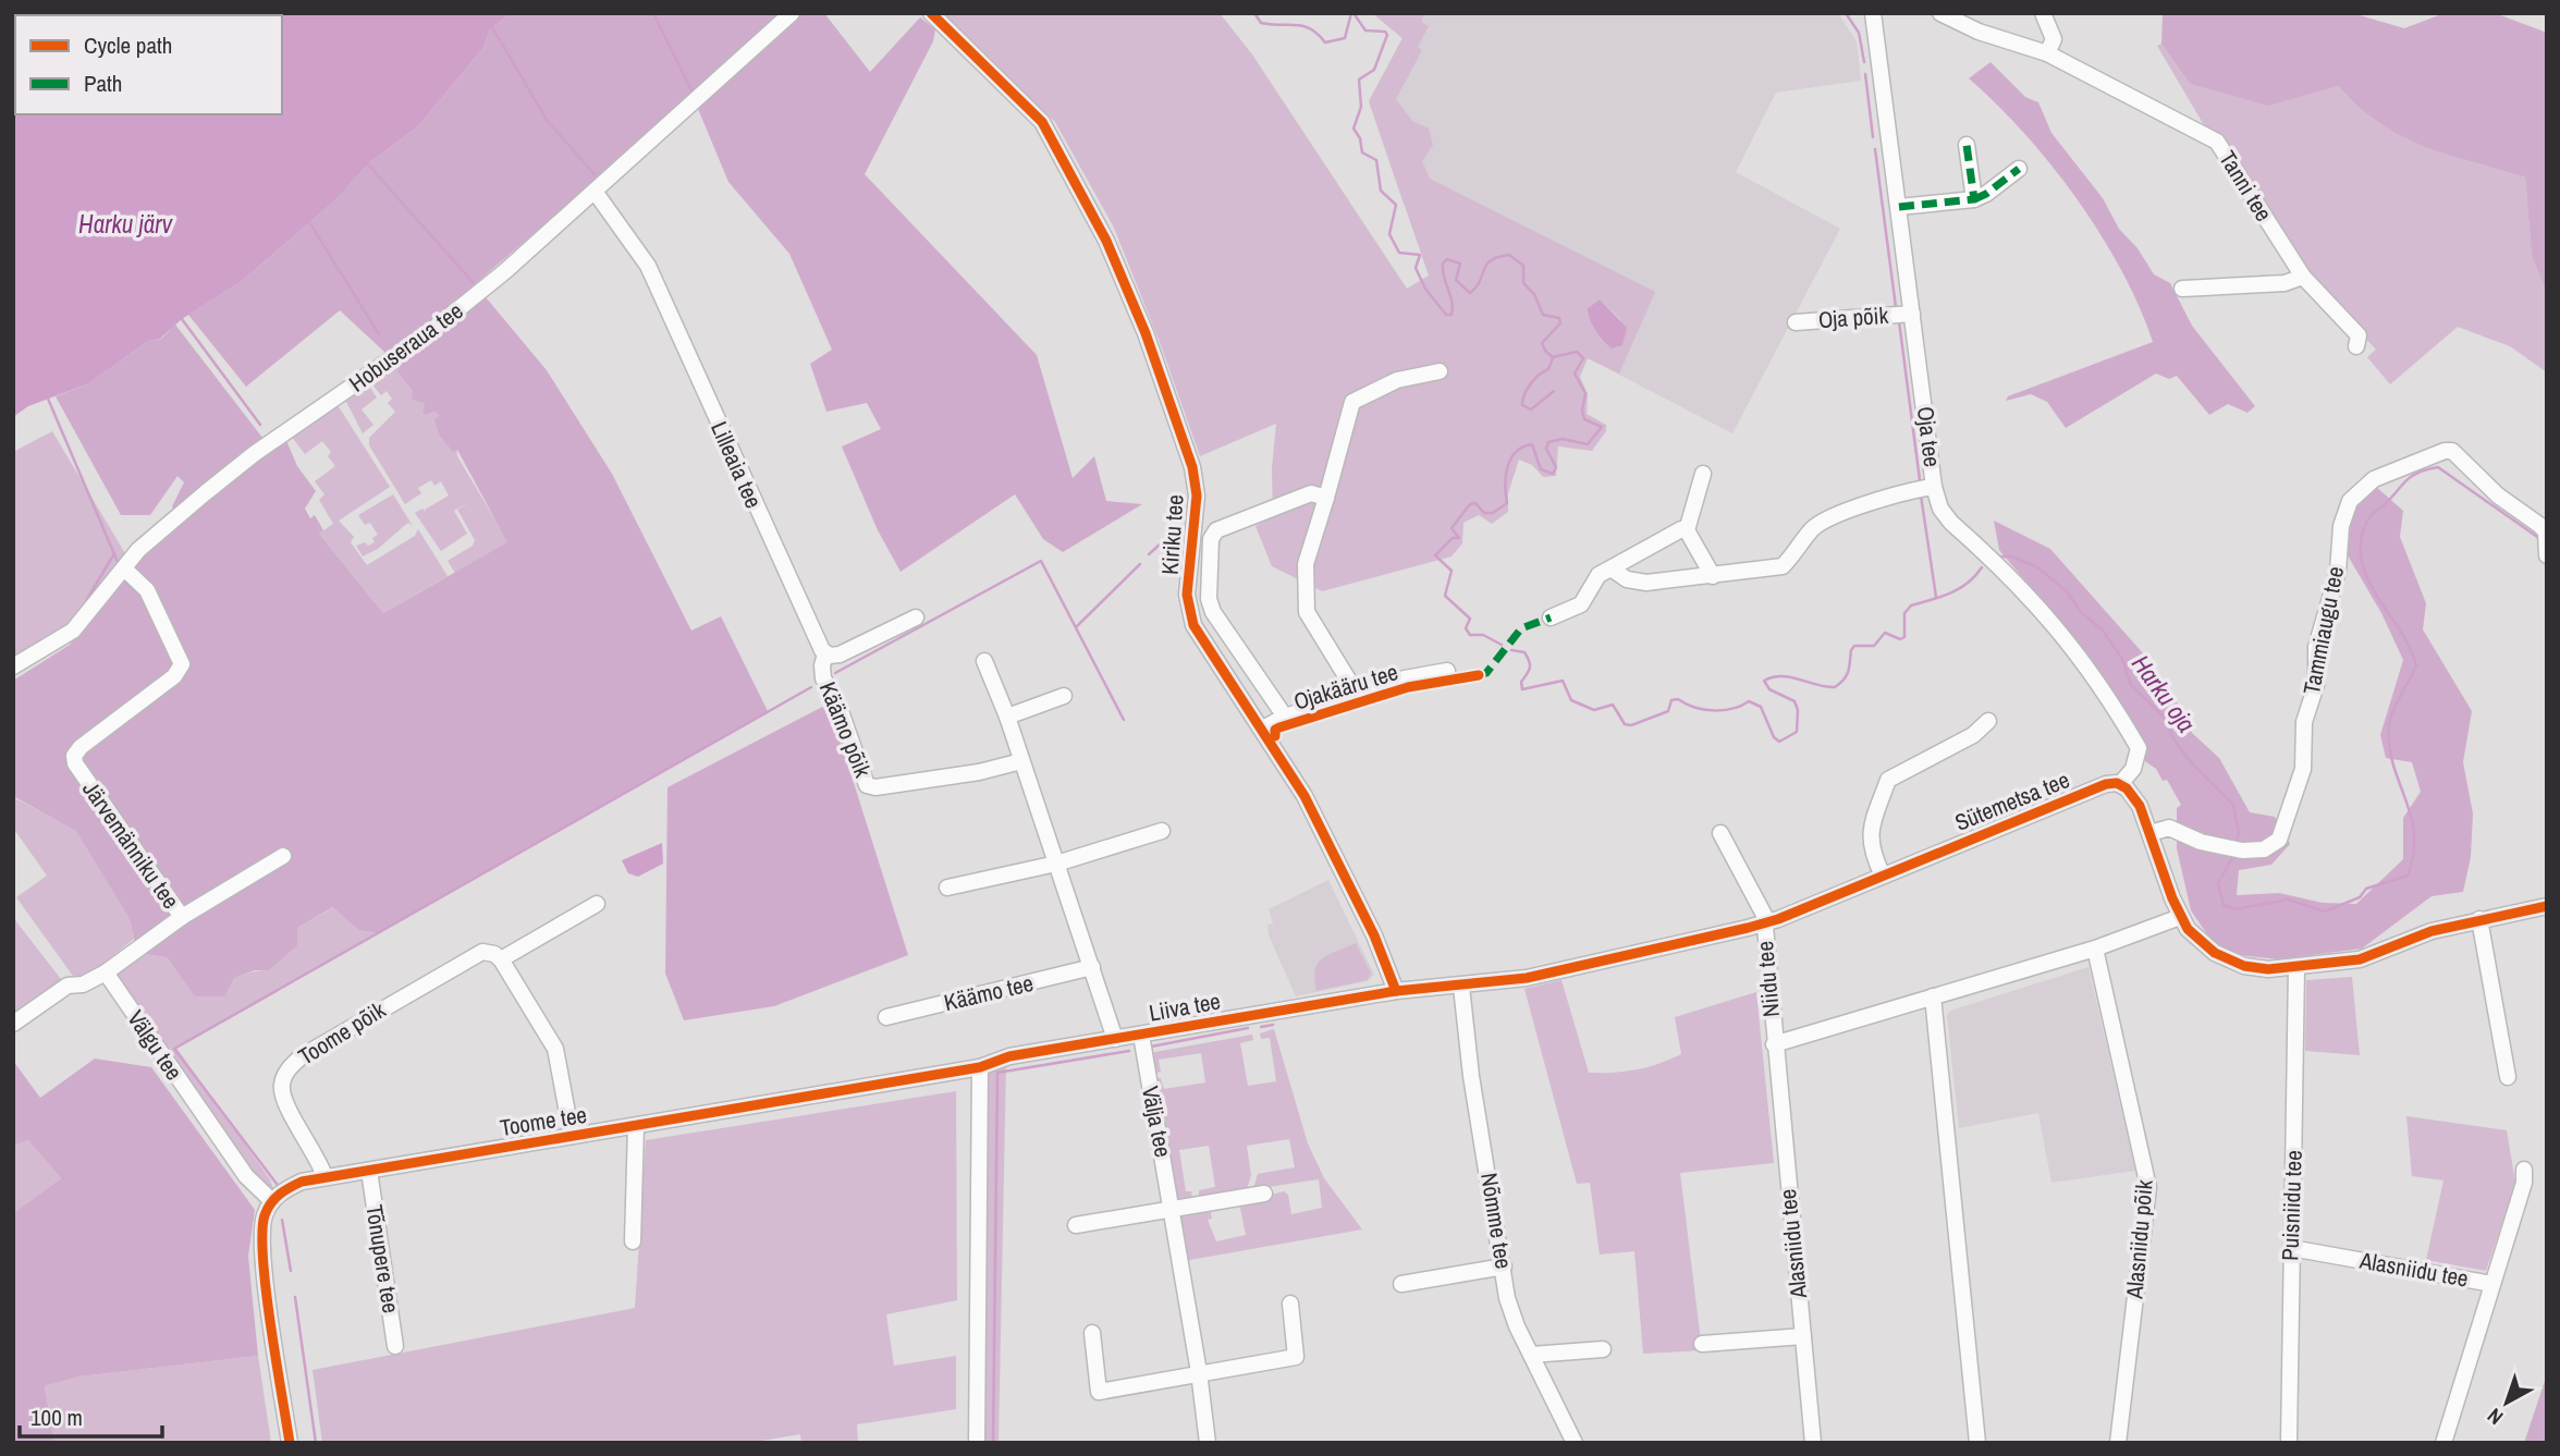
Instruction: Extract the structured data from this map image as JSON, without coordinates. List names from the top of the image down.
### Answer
{
  "streets": {
    "street": [
      "Tanni tee",
      "Oja põik",
      "Hobuseraua tee",
      "Oja tee",
      "Lilleaia tee",
      "Kiriku tee",
      "Tammiaugu tee",
      "Ojakääru tee",
      "Käämo põik",
      "Sütemetsa tee",
      "Järvemänniku tee",
      "Niidu tee",
      "Käämo tee",
      "Liiva tee",
      "Toome põik",
      "Välgu tee",
      "Toome tee",
      "Välja tee",
      "Puisniidu tee",
      "Nõmme tee",
      "Alasniidu põik",
      "Alasniidu tee",
      "Tõnupere tee"
    ]
  },
  "crossings": [
    ["Oja põik", "Oja tee"],
    ["Hobuseraua tee", "Lilleaia tee"],
    ["Hobuseraua tee", "Järvemänniku tee"],
    ["Oja tee", "Sütemetsa tee"],
    ["Lilleaia tee", "Käämo põik"],
    ["Kiriku tee", "Ojakääru tee"],
    ["Kiriku tee", "Sütemetsa tee"],
    ["Kiriku tee", "Liiva tee"],
    ["Sütemetsa tee", "Niidu tee"],
    ["Sütemetsa tee", "Liiva tee"],
    ["Sütemetsa tee", "Nõmme tee"],
    ["Järvemänniku tee", "Välgu tee"],
    ["Niidu tee", "Alasniidu tee"],
    ["Liiva tee", "Toome tee"],
    ["Liiva tee", "Välja tee"],
    ["Toome põik", "Toome tee"],
    ["Välgu tee", "Toome tee"],
    ["Toome tee", "Tõnupere tee"],
    ["Puisniidu tee", "Alasniidu tee"]
  ],
  "water": ["Harku järv", "Harku oja"],
  "legend": ["Cycle path", "Path"],
  "scale_bar": "100 m",
  "north": "bottom left"
}
